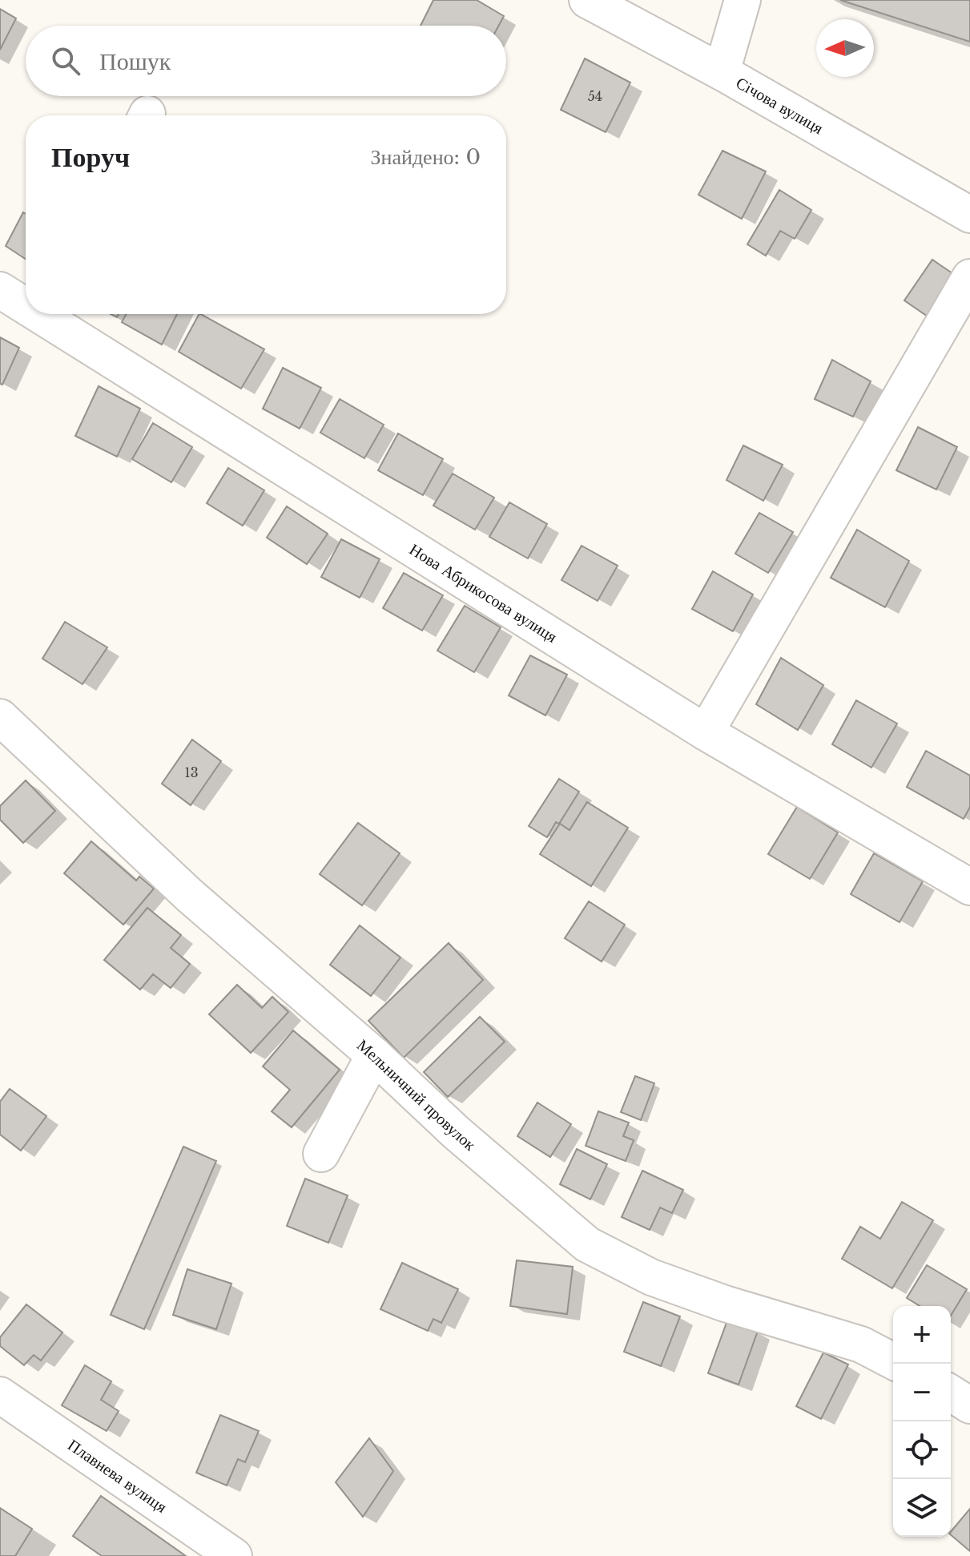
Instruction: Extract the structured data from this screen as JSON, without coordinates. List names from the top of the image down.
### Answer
{
  "streets": {
    "street": [
      "Січова вулиця",
      "Нова Абрикосова вулиця",
      "Мельничний провулок",
      "Плавнева вулиця"
    ]
  },
  "house_numbers": ["54", "13"],
  "north": "left",
  "page": {
    "search": "Пошук",
    "heading": ["Поруч", "Знайдено: 0"],
    "map_buttons": ["+", "−"]
  }
}
